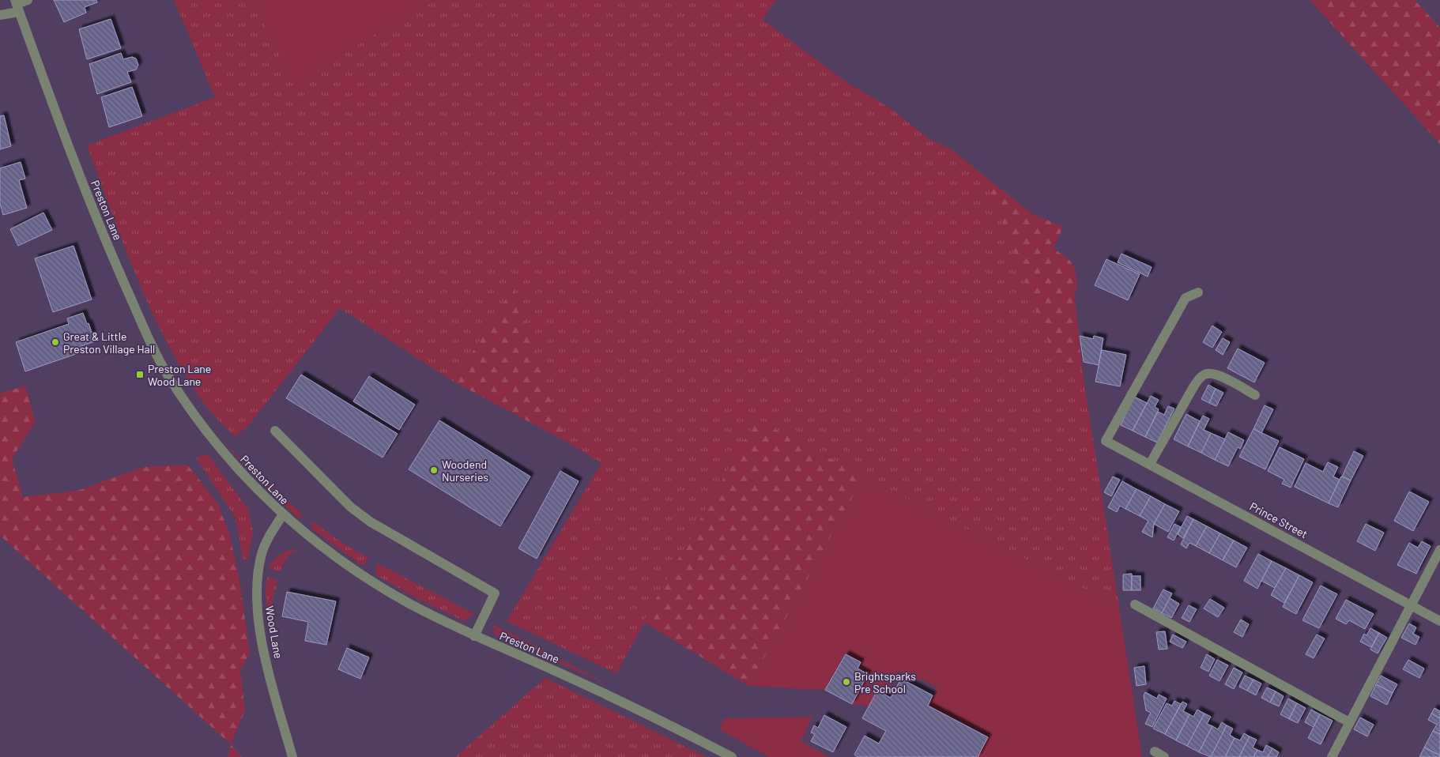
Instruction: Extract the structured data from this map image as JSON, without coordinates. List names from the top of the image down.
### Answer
{
  "streets": {
    "street": ["Preston Lane", "Prince Street", "Wood Lane"]
  },
  "crossings": [
    ["Preston Lane", "Wood Lane"]
  ],
  "places": {
    "other": ["Great & Little Preston Village Hall", "Woodend Nurseries", "Brightsparks Pre School"],
    "transit": ["Preston Lane Wood Lane"]
  }
}
